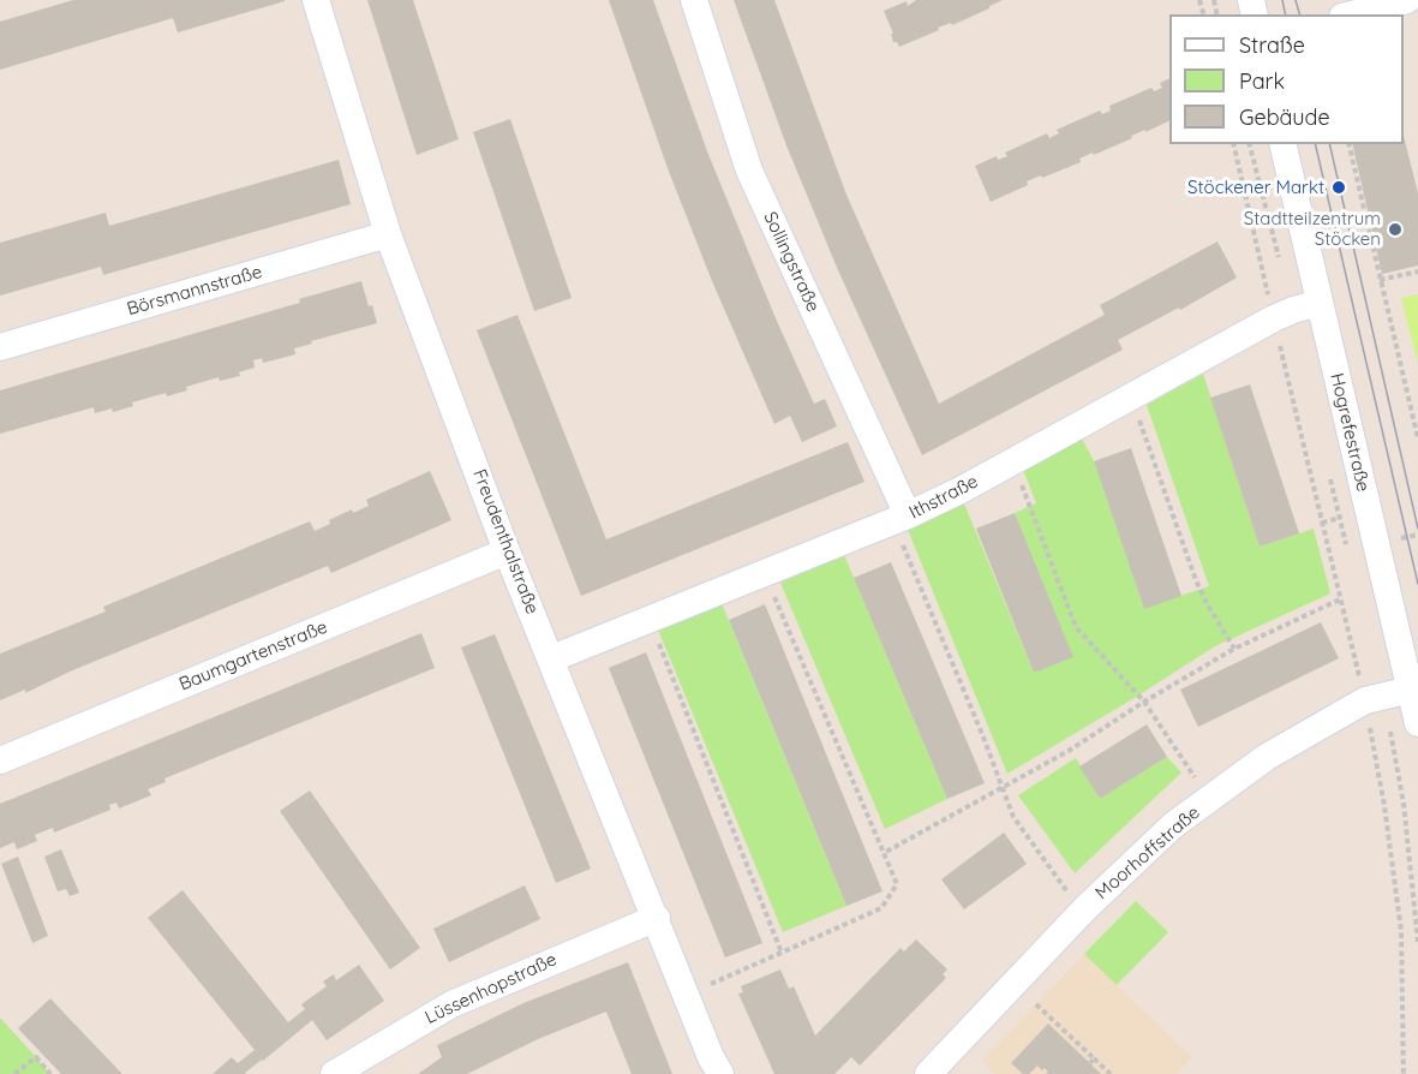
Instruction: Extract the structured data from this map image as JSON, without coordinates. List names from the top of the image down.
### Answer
{
  "streets": {
    "street": [
      "Sollingstraße",
      "Börsmannstraße",
      "Hogrefestraße",
      "Ithstraße",
      "Freudenthalstraße",
      "Baumgartenstraße",
      "Moorhoffstraße",
      "Lüssenhopstraße"
    ]
  },
  "crossings": [
    ["Sollingstraße", "Ithstraße"],
    ["Börsmannstraße", "Freudenthalstraße"],
    ["Hogrefestraße", "Ithstraße"],
    ["Hogrefestraße", "Moorhoffstraße"],
    ["Ithstraße", "Freudenthalstraße"],
    ["Freudenthalstraße", "Baumgartenstraße"],
    ["Freudenthalstraße", "Lüssenhopstraße"]
  ],
  "places": ["Stöckener Markt", "Stadtteilzentrum Stöcken"],
  "legend": ["Straße", "Park", "Gebäude"]
}
